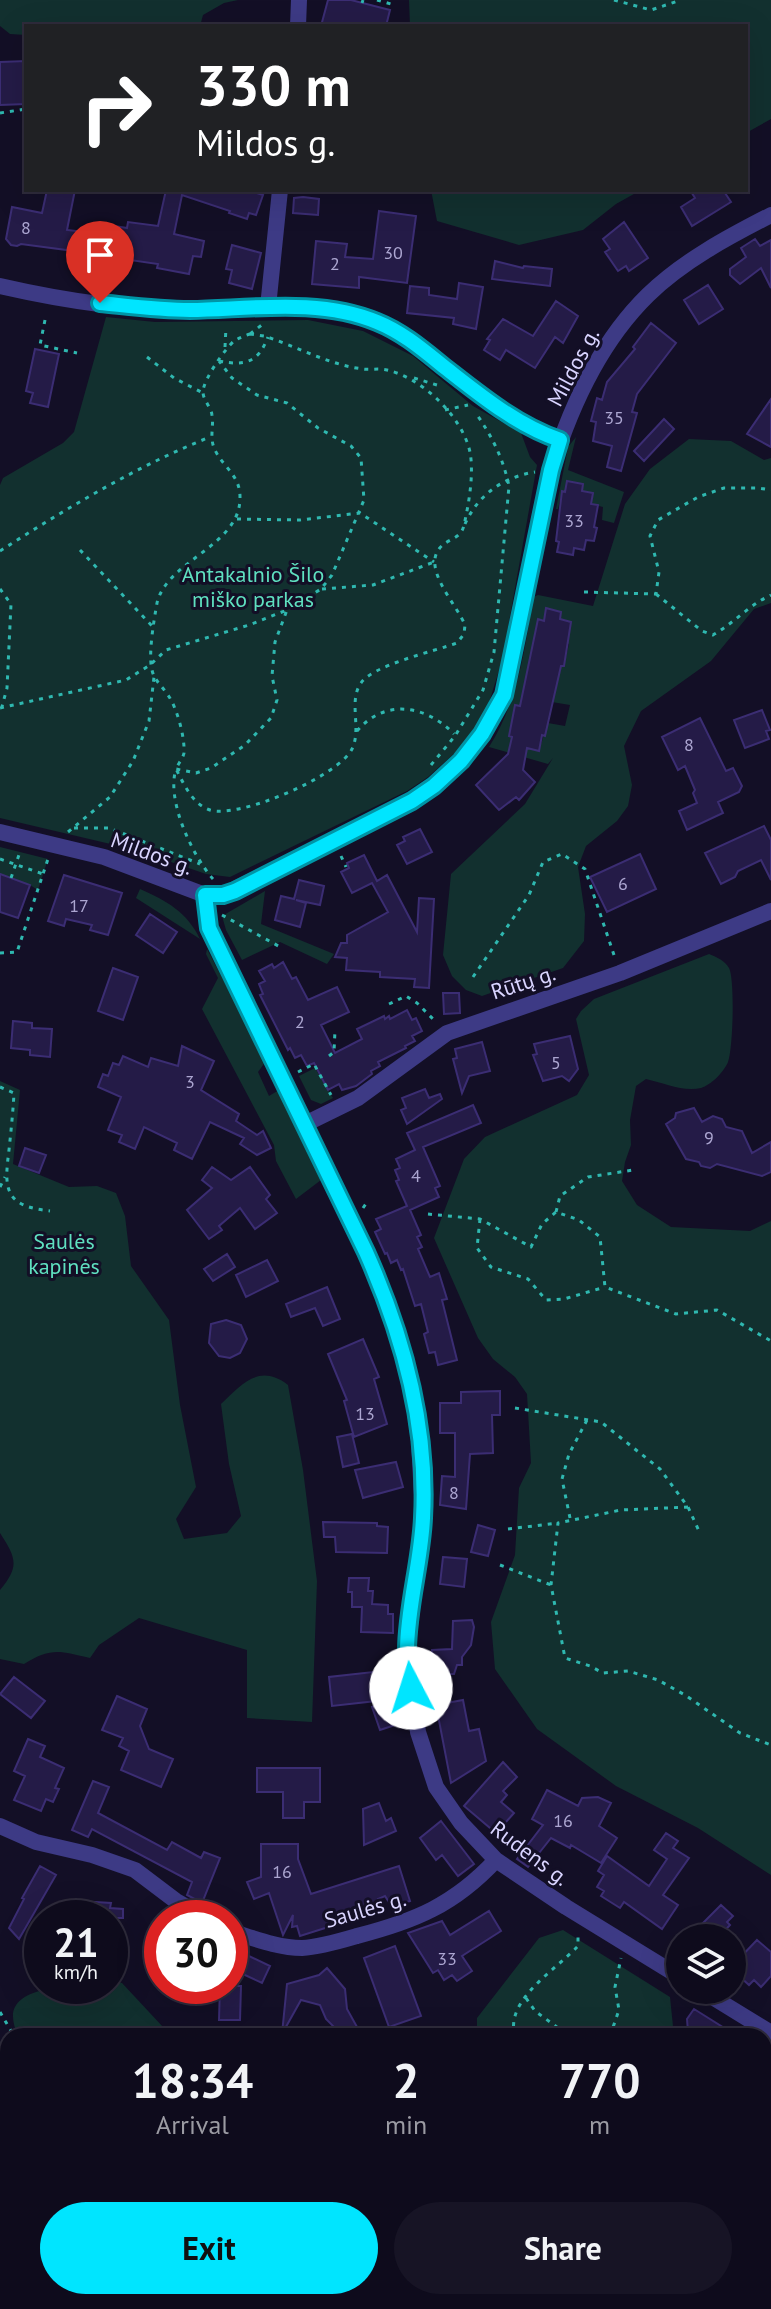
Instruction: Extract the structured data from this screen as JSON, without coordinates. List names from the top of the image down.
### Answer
{
  "streets": {
    "street": [
      "Mildos g.",
      "Rūtų g.",
      "Rudens g.",
      "Saulės g."
    ]
  },
  "crossings": [
    ["Mildos g.", "Rudens g."],
    ["Rūtų g.", "Rudens g."],
    ["Rudens g.", "Saulės g."]
  ],
  "parks": ["Antakalnio Šilo miško parkas", "Saulės kapinės"],
  "house_numbers": [
    "8",
    "30",
    "2",
    "35",
    "33",
    "8",
    "6",
    "17",
    "2",
    "5",
    "3",
    "9",
    "4",
    "13",
    "8",
    "16",
    "16",
    "33"
  ],
  "page": {
    "turn": ["330 m", "Mildos g."],
    "speed": "21 km/h",
    "limit": "30",
    "eta": [
      "18:34",
      "Arrival",
      "2",
      "min",
      "770",
      "m"
    ],
    "buttons": ["Exit", "Share"]
  }
}
